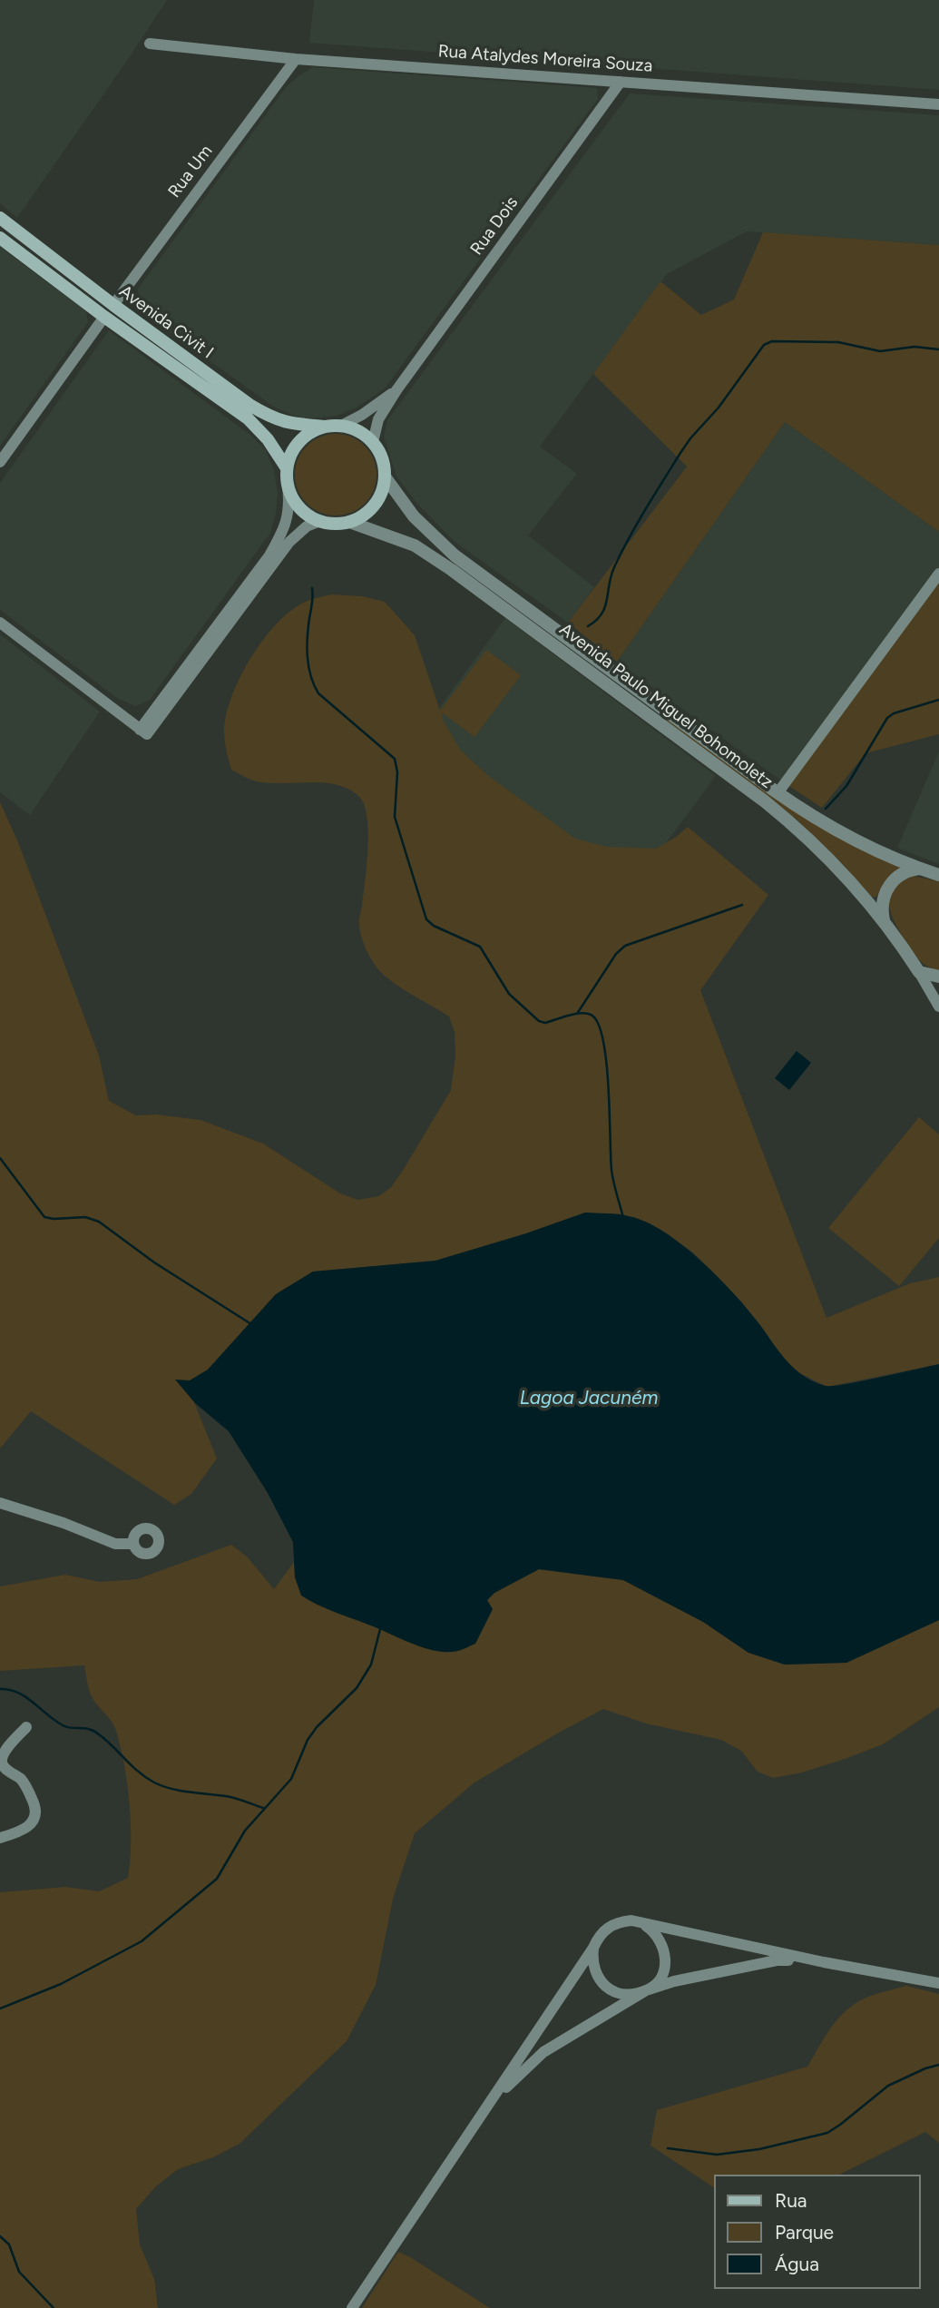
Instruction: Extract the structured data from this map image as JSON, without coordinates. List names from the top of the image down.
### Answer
{
  "streets": {
    "main road": ["Avenida Civit I"],
    "street": [
      "Rua Atalydes Moreira Souza",
      "Rua Um",
      "Rua Dois",
      "Avenida Paulo Miguel Bohomoletz"
    ]
  },
  "crossings": [
    ["Rua Atalydes Moreira Souza", "Rua Um"],
    ["Rua Atalydes Moreira Souza", "Rua Dois"],
    ["Rua Um", "Avenida Civit I"],
    ["Rua Dois", "Avenida Civit I"],
    ["Rua Dois", "Avenida Paulo Miguel Bohomoletz"],
    ["Avenida Civit I", "Avenida Paulo Miguel Bohomoletz"]
  ],
  "water": ["Lagoa Jacuném"],
  "legend": ["Rua", "Parque", "Água"]
}
